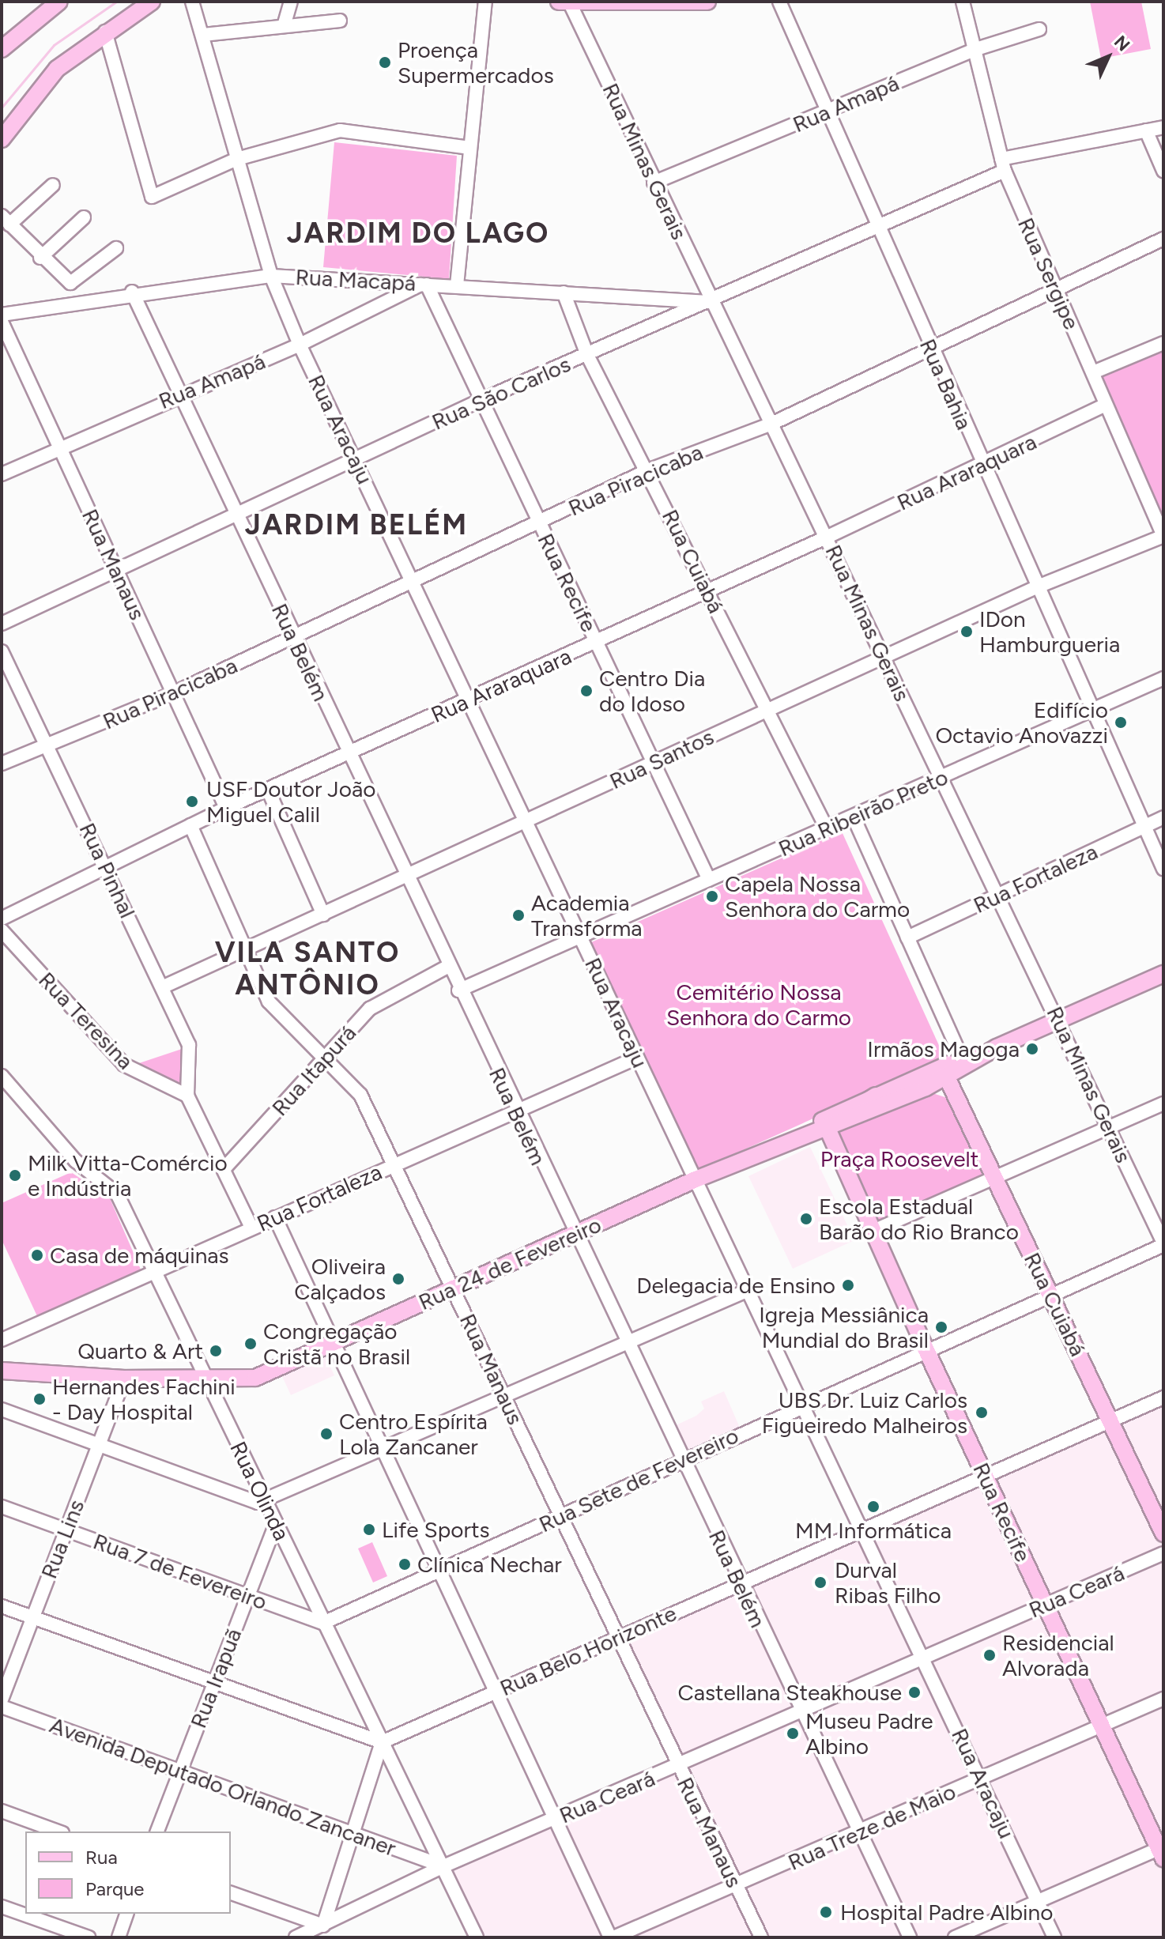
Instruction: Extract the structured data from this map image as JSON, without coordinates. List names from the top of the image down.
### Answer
{
  "streets": {
    "main road": ["Rua Cuiabá", "Rua Recife", "Rua 24 de Fevereiro"],
    "street": [
      "Rua Amapá",
      "Rua Minas Gerais",
      "Rua Sergipe",
      "Rua Macapá",
      "Rua Bahia",
      "Rua São Carlos",
      "Rua Aracaju",
      "Rua Araraquara",
      "Rua Piracicaba",
      "Rua Manaus",
      "Rua Belém",
      "Rua Santos",
      "Rua Ribeirão Preto",
      "Rua Pinhal",
      "Rua Fortaleza",
      "Rua Teresina",
      "Rua Itapurá",
      "Rua Sete de Fevereiro",
      "Rua Olinda",
      "Rua Lins",
      "Rua 7 de Fevereiro",
      "Rua Ceará",
      "Rua Belo Horizonte",
      "Rua Irapuã",
      "Avenida Deputado Orlando Zancaner",
      "Rua Treze de Maio"
    ]
  },
  "crossings": [
    ["Rua Amapá", "Rua Minas Gerais"],
    ["Rua Amapá", "Rua Sergipe"],
    ["Rua Amapá", "Rua Macapá"],
    ["Rua Amapá", "Rua Bahia"],
    ["Rua Amapá", "Rua Aracaju"],
    ["Rua Amapá", "Rua Manaus"],
    ["Rua Amapá", "Rua Recife"],
    ["Rua Amapá", "Rua Belém"],
    ["Rua Minas Gerais", "Rua Macapá"],
    ["Rua Minas Gerais", "Rua São Carlos"],
    ["Rua Minas Gerais", "Rua Araraquara"],
    ["Rua Minas Gerais", "Rua Piracicaba"],
    ["Rua Minas Gerais", "Rua Santos"],
    ["Rua Minas Gerais", "Rua Ribeirão Preto"],
    ["Rua Minas Gerais", "Rua Fortaleza"],
    ["Rua Minas Gerais", "Rua 24 de Fevereiro"],
    ["Rua Minas Gerais", "Rua Sete de Fevereiro"],
    ["Rua Sergipe", "Rua São Carlos"],
    ["Rua Sergipe", "Rua Araraquara"],
    ["Rua Sergipe", "Rua Piracicaba"],
    ["Rua Sergipe", "Rua Santos"],
    ["Rua Macapá", "Rua São Carlos"],
    ["Rua Macapá", "Rua Aracaju"],
    ["Rua Macapá", "Rua Cuiabá"],
    ["Rua Macapá", "Rua Recife"],
    ["Rua Macapá", "Rua Belém"],
    ["Rua Bahia", "Rua São Carlos"],
    ["Rua Bahia", "Rua Araraquara"],
    ["Rua Bahia", "Rua Piracicaba"],
    ["Rua Bahia", "Rua Santos"],
    ["Rua Bahia", "Rua Ribeirão Preto"],
    ["Rua Bahia", "Rua Fortaleza"],
    ["Rua São Carlos", "Rua Aracaju"],
    ["Rua São Carlos", "Rua Cuiabá"],
    ["Rua São Carlos", "Rua Manaus"],
    ["Rua São Carlos", "Rua Recife"],
    ["Rua São Carlos", "Rua Belém"],
    ["Rua Aracaju", "Rua Araraquara"],
    ["Rua Aracaju", "Rua Piracicaba"],
    ["Rua Aracaju", "Rua Santos"],
    ["Rua Aracaju", "Rua Ribeirão Preto"],
    ["Rua Aracaju", "Rua Fortaleza"],
    ["Rua Aracaju", "Rua 24 de Fevereiro"],
    ["Rua Aracaju", "Rua Sete de Fevereiro"],
    ["Rua Aracaju", "Rua Ceará"],
    ["Rua Aracaju", "Rua Belo Horizonte"],
    ["Rua Aracaju", "Rua Treze de Maio"],
    ["Rua Araraquara", "Rua Cuiabá"],
    ["Rua Araraquara", "Rua Manaus"],
    ["Rua Araraquara", "Rua Recife"],
    ["Rua Araraquara", "Rua Belém"],
    ["Rua Araraquara", "Rua Pinhal"],
    ["Rua Piracicaba", "Rua Cuiabá"],
    ["Rua Piracicaba", "Rua Manaus"],
    ["Rua Piracicaba", "Rua Recife"],
    ["Rua Piracicaba", "Rua Belém"],
    ["Rua Piracicaba", "Rua Pinhal"],
    ["Rua Cuiabá", "Rua Santos"],
    ["Rua Cuiabá", "Rua Ribeirão Preto"],
    ["Rua Cuiabá", "Rua Fortaleza"],
    ["Rua Cuiabá", "Rua 24 de Fevereiro"],
    ["Rua Cuiabá", "Rua Sete de Fevereiro"],
    ["Rua Cuiabá", "Rua Belo Horizonte"],
    ["Rua Manaus", "Rua Santos"],
    ["Rua Manaus", "Rua Fortaleza"],
    ["Rua Manaus", "Rua Itapurá"],
    ["Rua Manaus", "Rua 24 de Fevereiro"],
    ["Rua Manaus", "Rua Sete de Fevereiro"],
    ["Rua Manaus", "Rua Ceará"],
    ["Rua Manaus", "Rua Belo Horizonte"],
    ["Rua Manaus", "Rua Treze de Maio"],
    ["Rua Recife", "Rua Santos"],
    ["Rua Recife", "Rua Ribeirão Preto"],
    ["Rua Recife", "Rua 24 de Fevereiro"],
    ["Rua Recife", "Rua Sete de Fevereiro"],
    ["Rua Recife", "Rua Ceará"],
    ["Rua Recife", "Rua Belo Horizonte"],
    ["Rua Recife", "Rua Treze de Maio"],
    ["Rua Belém", "Rua Santos"],
    ["Rua Belém", "Rua Ribeirão Preto"],
    ["Rua Belém", "Rua Fortaleza"],
    ["Rua Belém", "Rua Itapurá"],
    ["Rua Belém", "Rua 24 de Fevereiro"],
    ["Rua Belém", "Rua Sete de Fevereiro"],
    ["Rua Belém", "Rua Ceará"],
    ["Rua Belém", "Rua Belo Horizonte"],
    ["Rua Belém", "Rua Treze de Maio"],
    ["Rua Santos", "Rua Pinhal"],
    ["Rua Pinhal", "Rua Teresina"],
    ["Rua Fortaleza", "Rua Olinda"],
    ["Rua 24 de Fevereiro", "Rua Olinda"],
    ["Rua 24 de Fevereiro", "Rua Lins"],
    ["Rua Sete de Fevereiro", "Rua Olinda"],
    ["Rua Sete de Fevereiro", "Rua 7 de Fevereiro"],
    ["Rua Olinda", "Rua 7 de Fevereiro"],
    ["Rua Olinda", "Rua Ceará"],
    ["Rua Olinda", "Rua Belo Horizonte"],
    ["Rua Olinda", "Rua Irapuã"],
    ["Rua Olinda", "Avenida Deputado Orlando Zancaner"],
    ["Rua Lins", "Rua 7 de Fevereiro"],
    ["Rua 7 de Fevereiro", "Rua Irapuã"],
    ["Rua Ceará", "Avenida Deputado Orlando Zancaner"],
    ["Rua Irapuã", "Avenida Deputado Orlando Zancaner"]
  ],
  "districts": ["JARDIM DO LAGO", "JARDIM BELÉM", "VILA SANTO ANTÔNIO"],
  "parks": ["Cemitério Nossa Senhora do Carmo", "Praça Roosevelt"],
  "places": [
    "Proença Supermercados",
    "IDon Hamburgueria",
    "Centro Dia do Idoso",
    "Edifício Octavio Anovazzi",
    "USF Doutor João Miguel Calil",
    "Capela Nossa Senhora do Carmo",
    "Academia Transforma",
    "Irmãos Magoga",
    "Milk Vitta-Comércio e Indústria",
    "Escola Estadual Barão do Rio Branco",
    "Casa de máquinas",
    "Oliveira Calçados",
    "Delegacia de Ensino",
    "Igreja Messiânica Mundial do Brasil",
    "Congregação Cristã no Brasil",
    "Quarto & Art",
    "Hernandes Fachini - Day Hospital",
    "UBS Dr. Luiz Carlos Figueiredo Malheiros",
    "Centro Espírita Lola Zancaner",
    "MM Informática",
    "Life Sports",
    "Clínica Nechar",
    "Durval Ribas Filho",
    "Residencial Alvorada",
    "Castellana Steakhouse",
    "Museu Padre Albino",
    "Hospital Padre Albino"
  ],
  "legend": ["Rua", "Parque"],
  "north": "top right"
}
